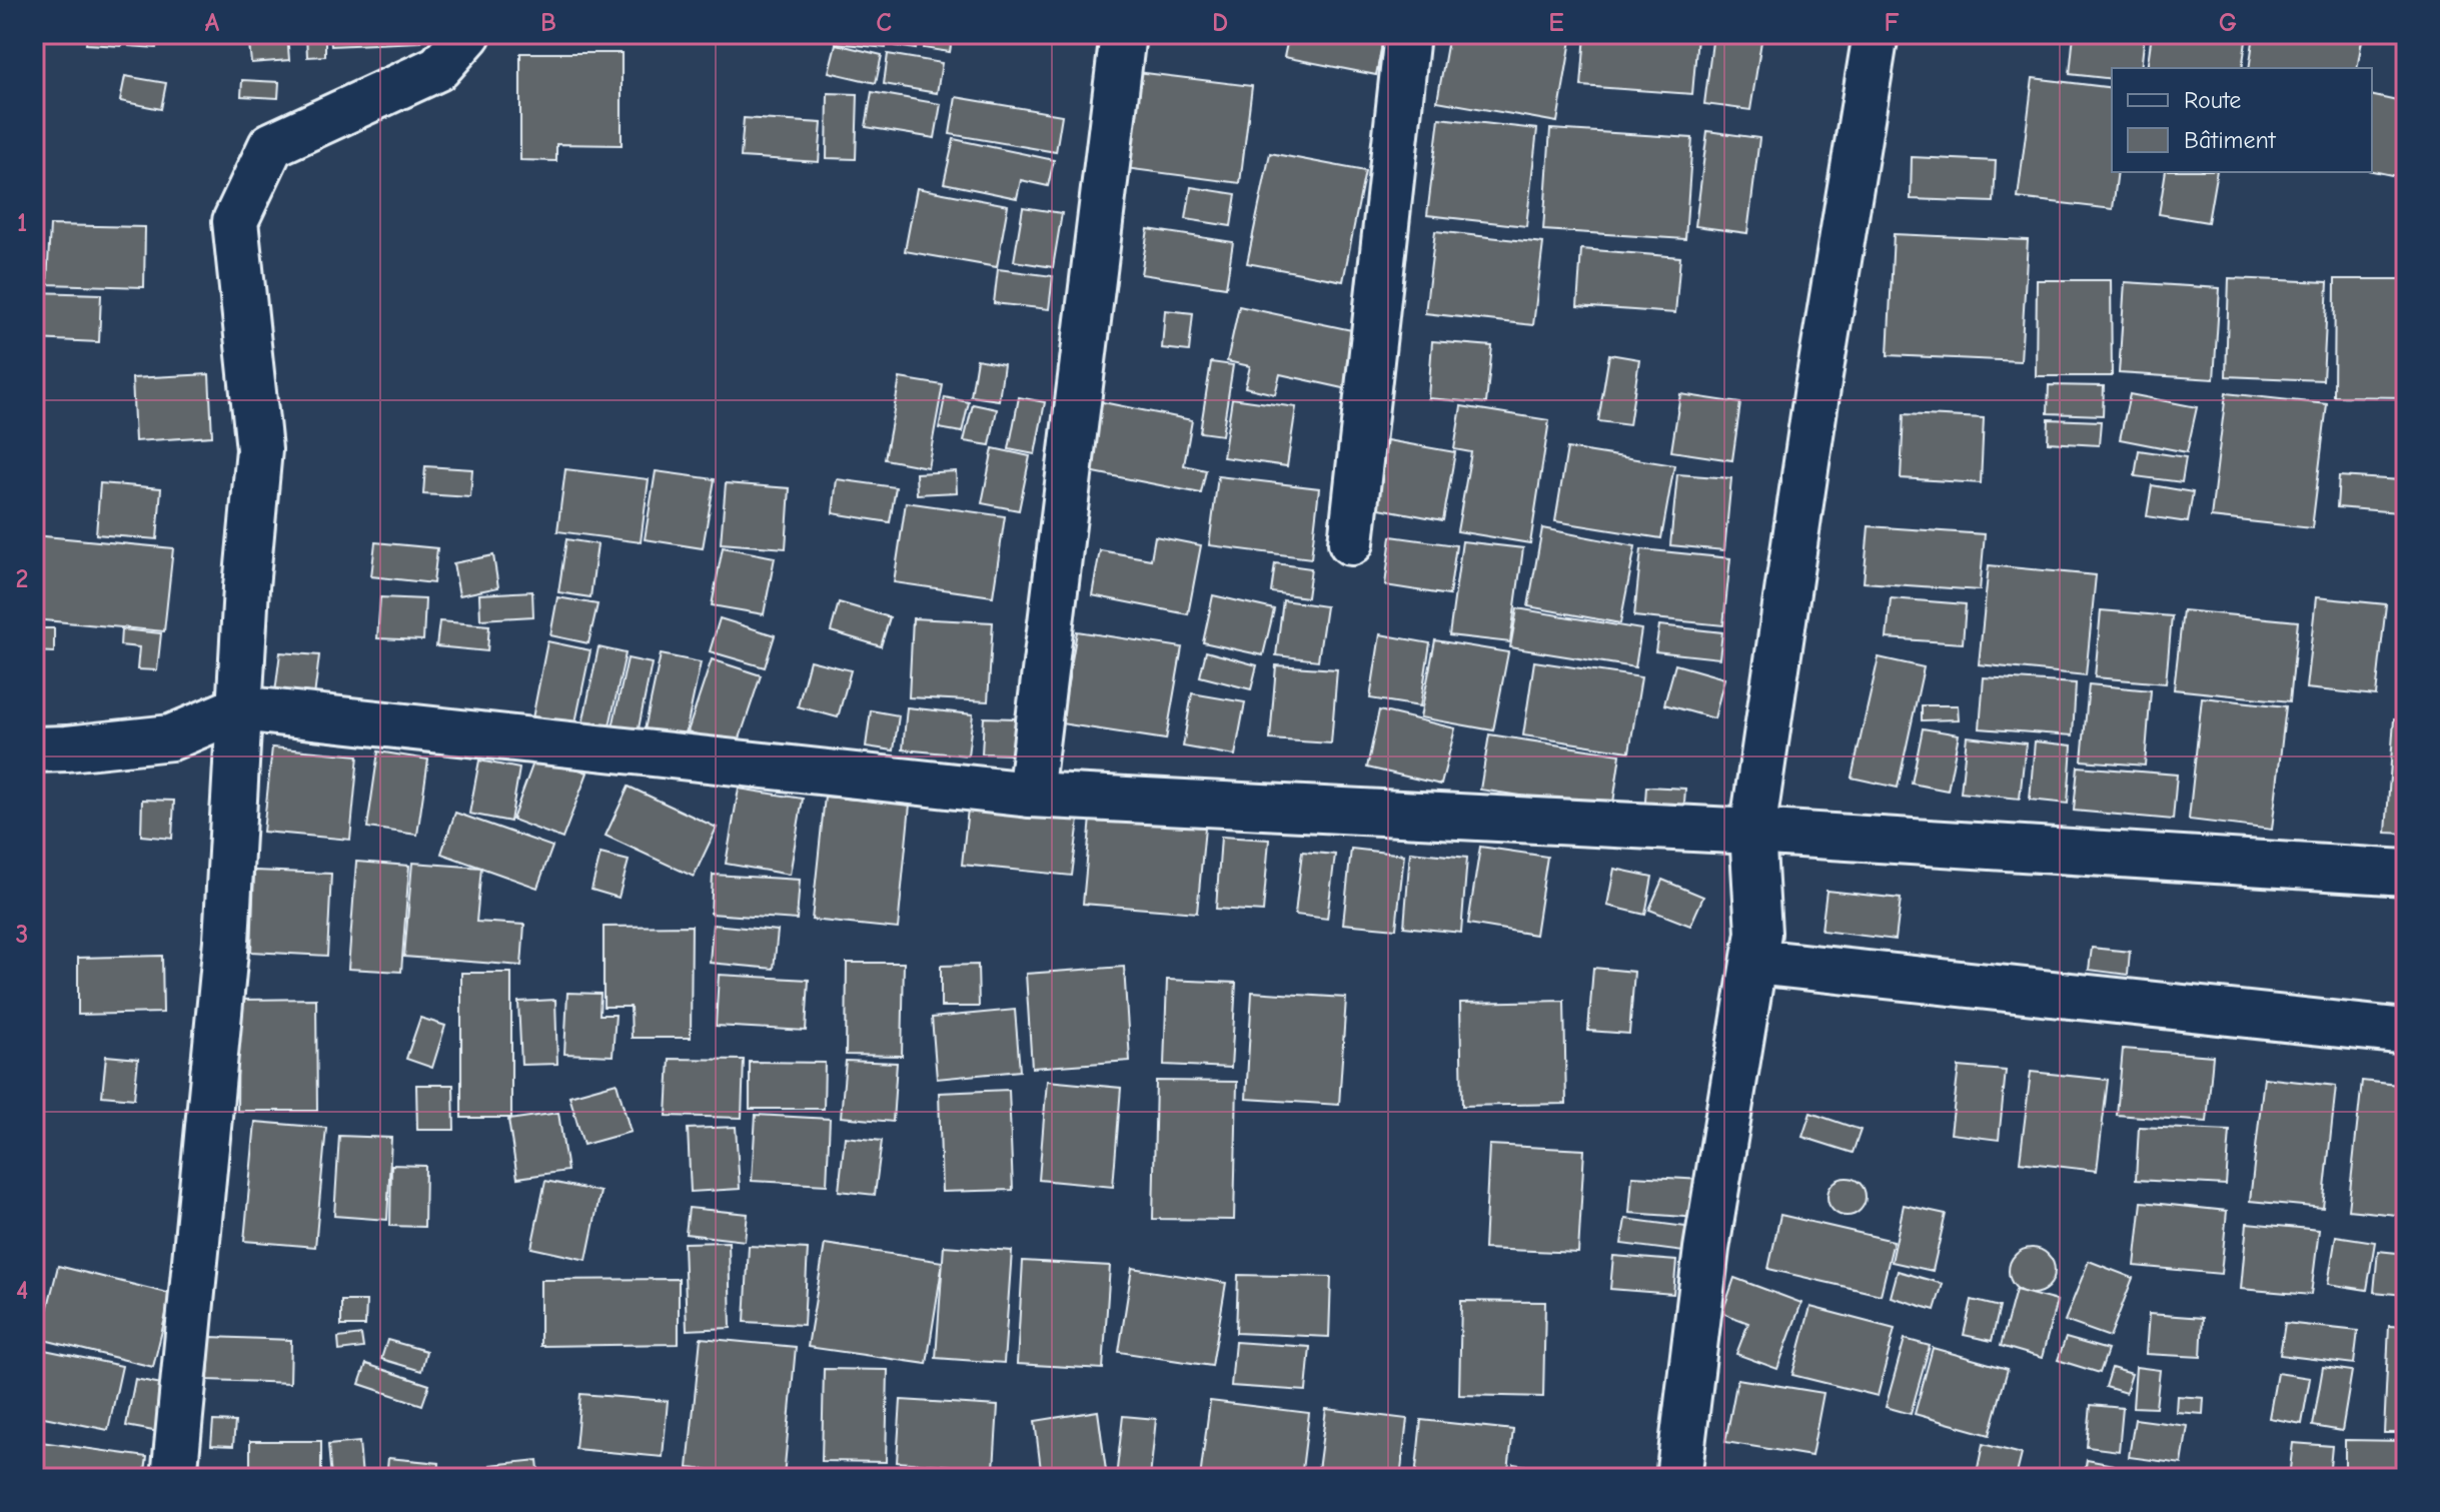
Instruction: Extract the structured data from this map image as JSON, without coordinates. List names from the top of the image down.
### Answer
{
  "legend": ["Route", "Bâtiment"],
  "grid": {
    "columns": [
      "A",
      "B",
      "C",
      "D",
      "E",
      "F",
      "G"
    ],
    "rows": [
      "1",
      "2",
      "3",
      "4"
    ]
  }
}
